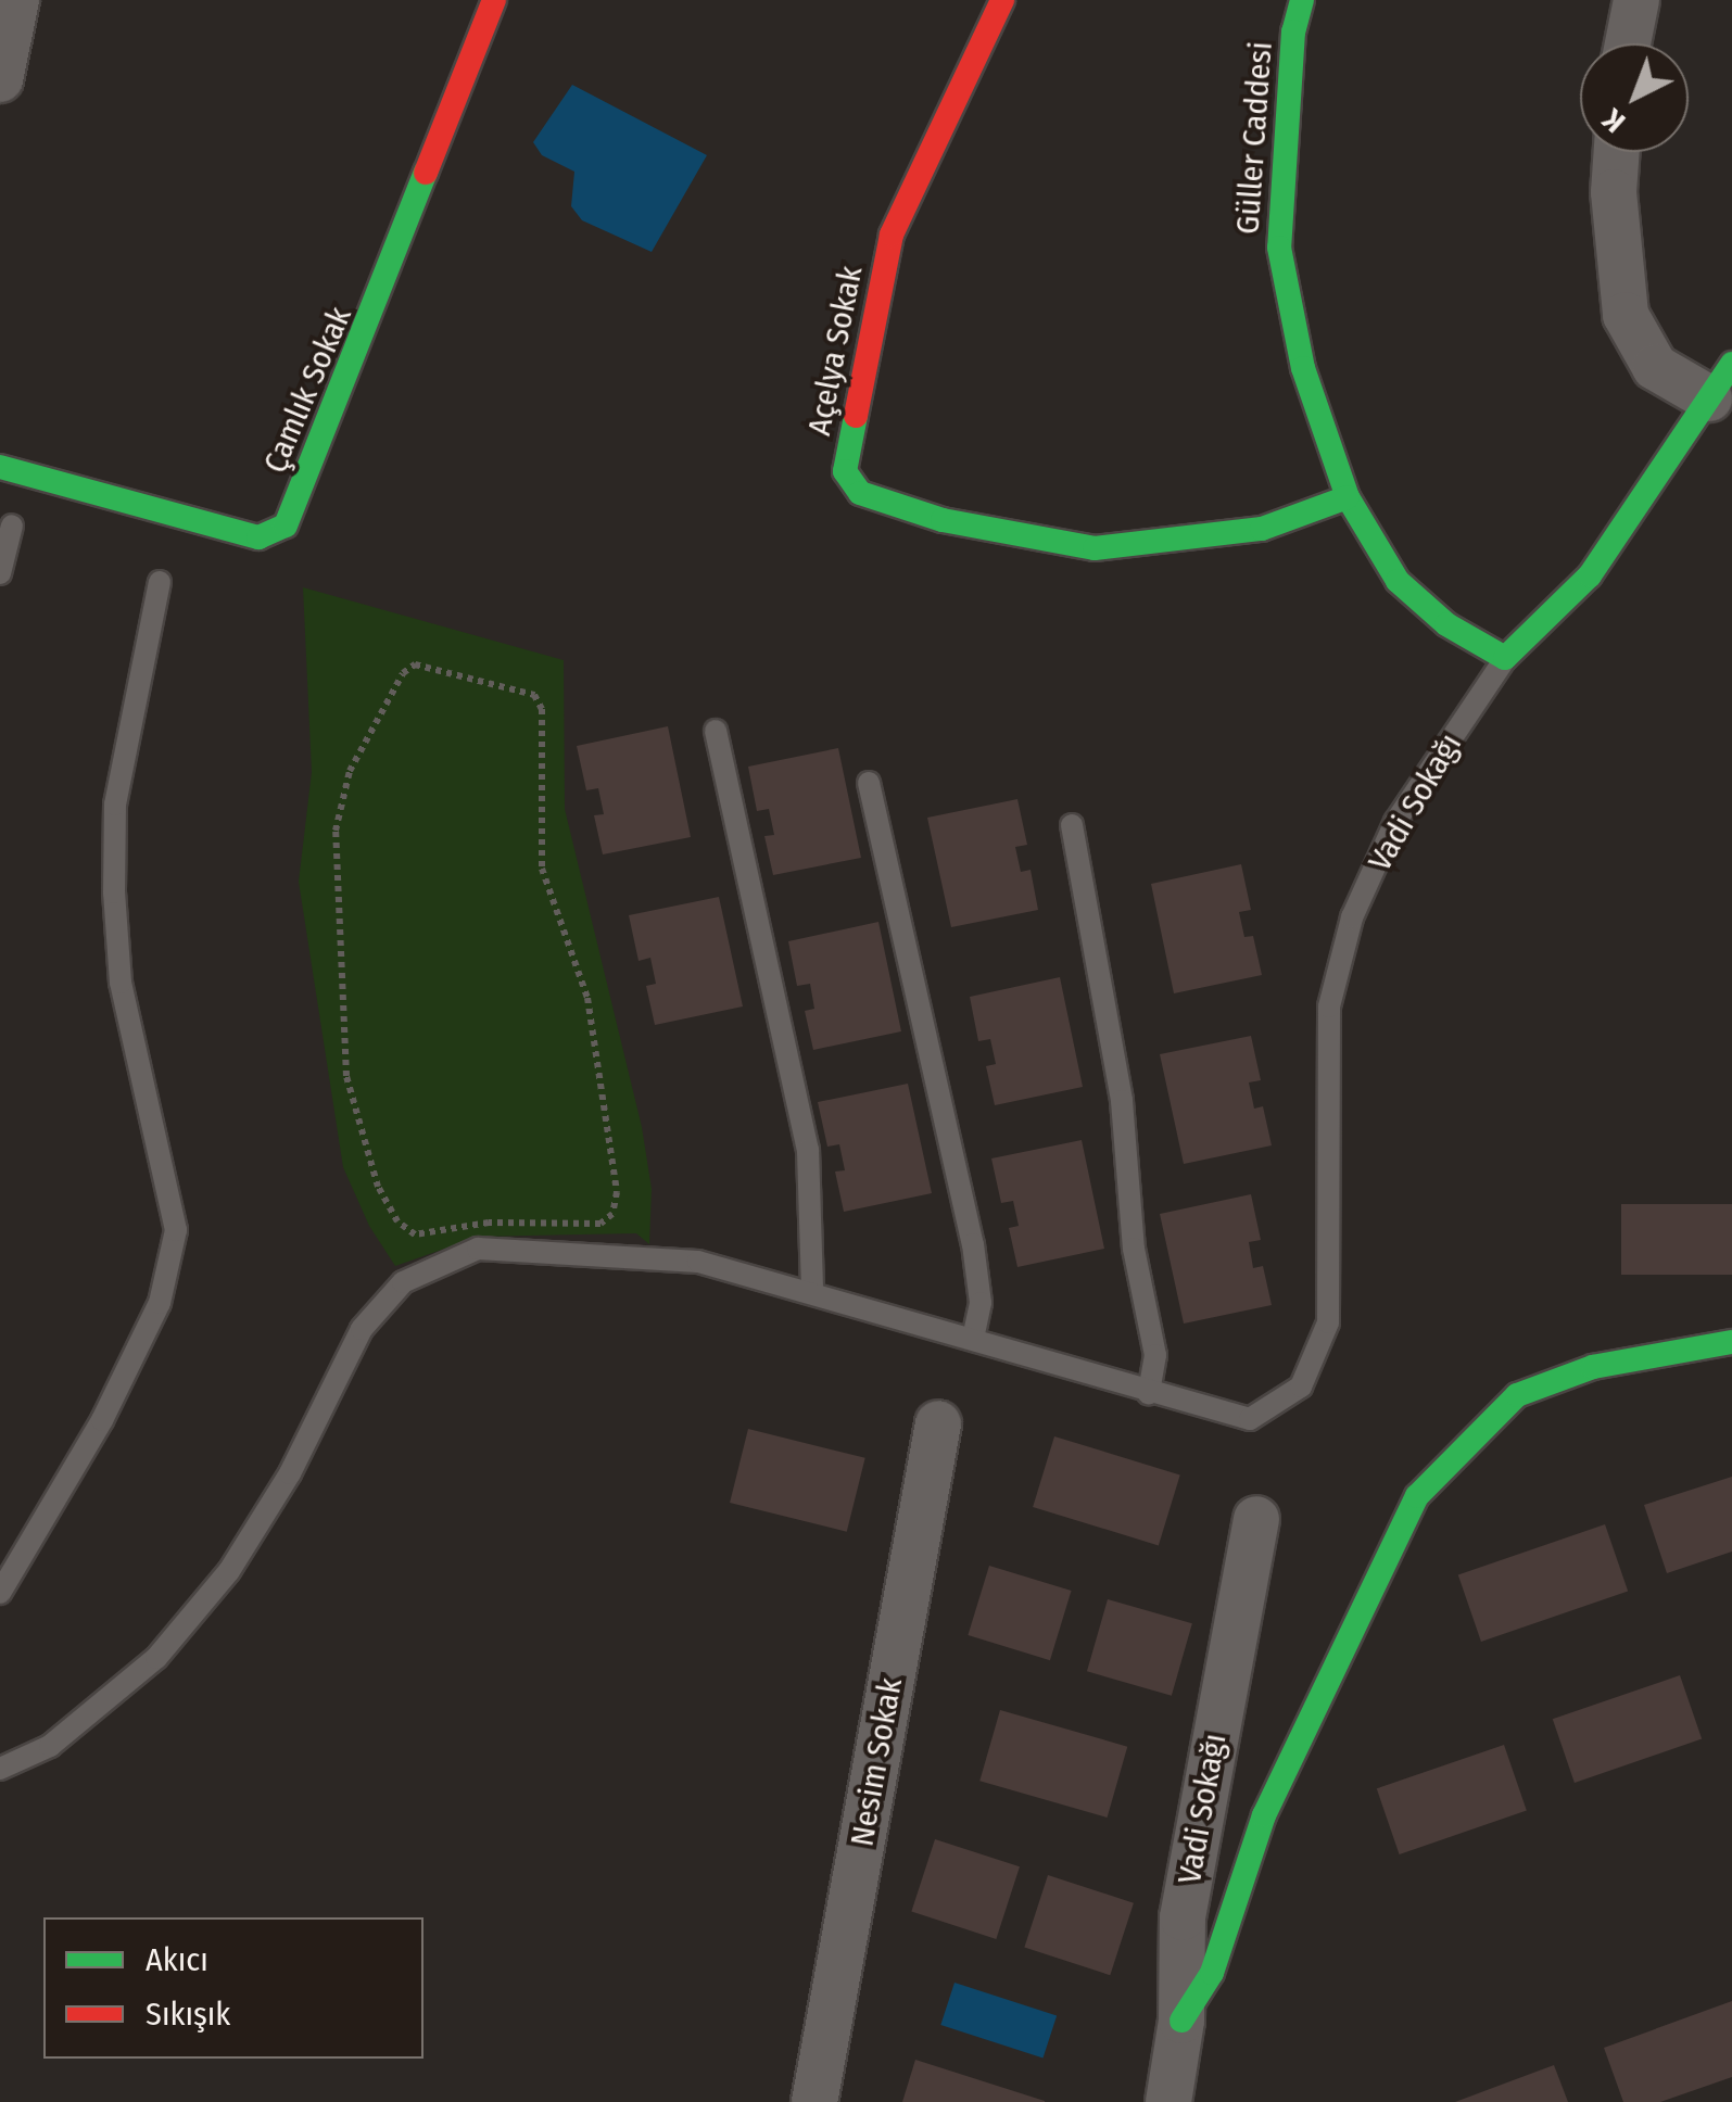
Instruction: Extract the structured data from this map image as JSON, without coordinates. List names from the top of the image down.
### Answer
{
  "streets": {
    "street": [
      "Güller Caddesi",
      "Açelya Sokak",
      "Çamlık Sokak",
      "Vadi Sokağı",
      "Nesim Sokak"
    ]
  },
  "crossings": [
    ["Güller Caddesi", "Açelya Sokak"],
    ["Güller Caddesi", "Vadi Sokağı"]
  ],
  "legend": ["Akıcı", "Sıkışık"],
  "north": "bottom left"
}
